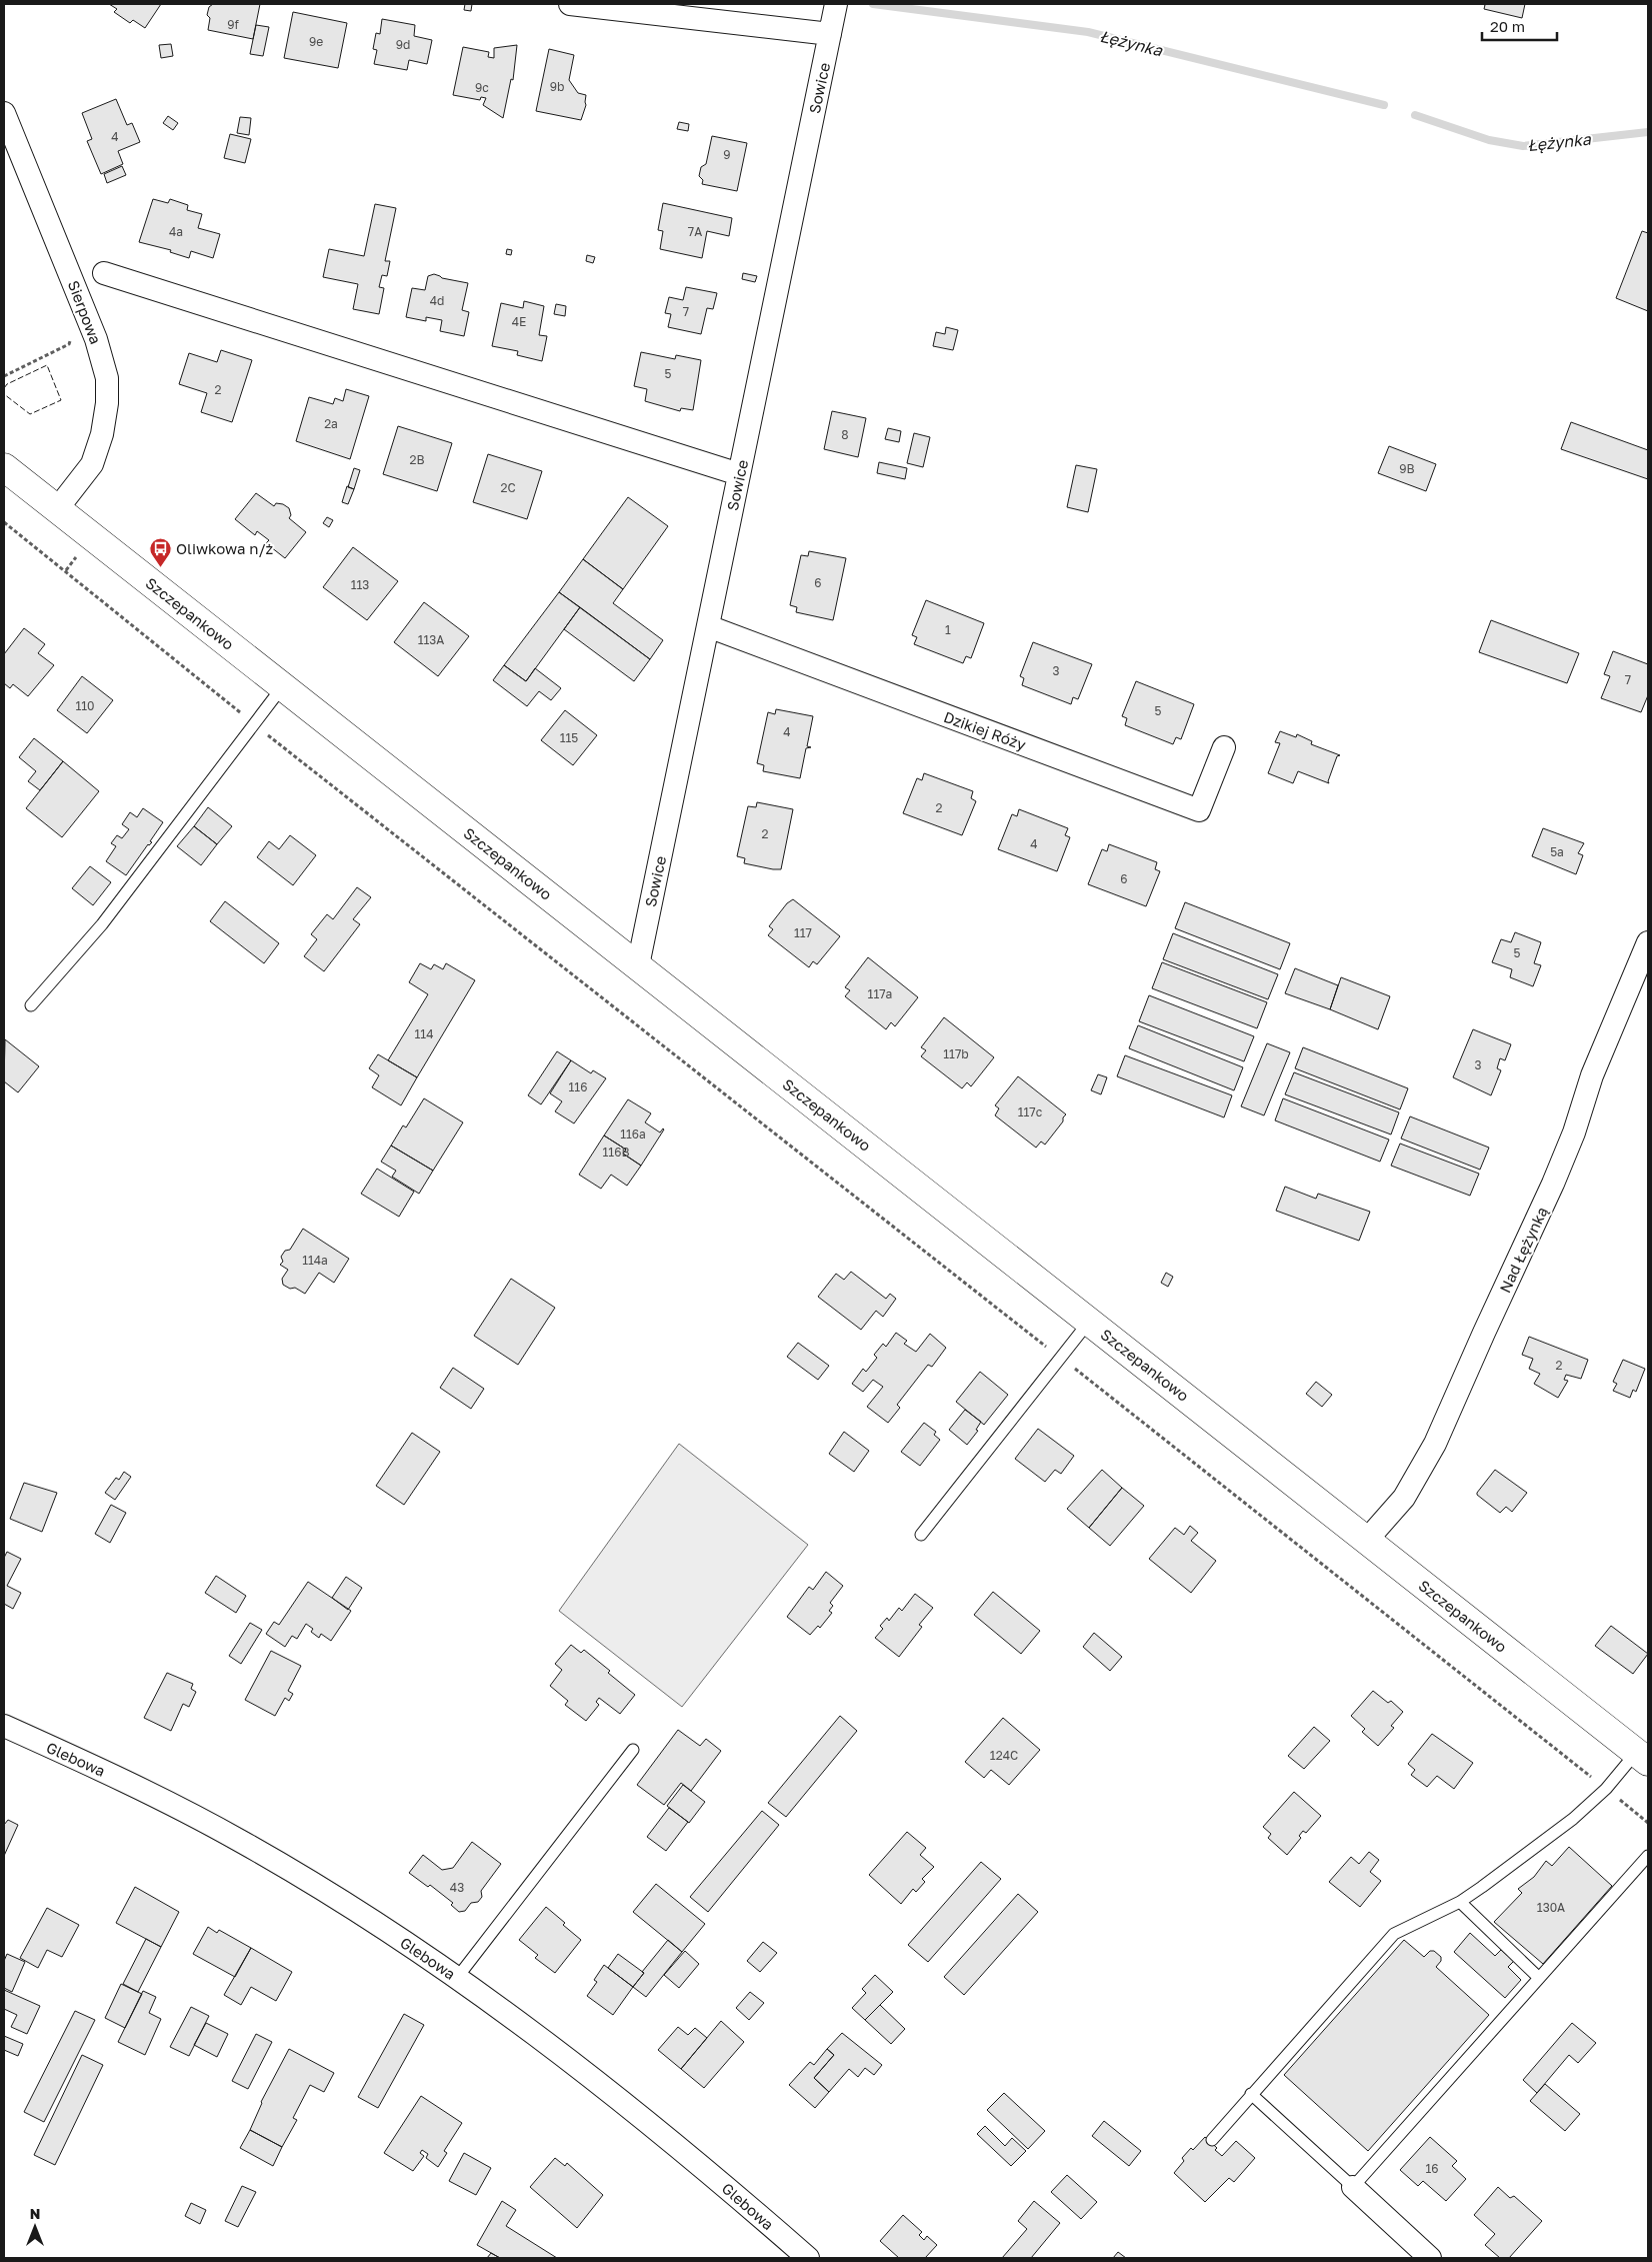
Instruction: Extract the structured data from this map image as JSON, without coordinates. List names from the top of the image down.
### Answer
{
  "streets": {
    "street": [
      "Sowice",
      "Sierpowa",
      "Szczepankowo",
      "Dzikiej Róży",
      "Nad Łężynką",
      "Glebowa"
    ]
  },
  "crossings": [
    ["Sowice", "Szczepankowo"],
    ["Sowice", "Dzikiej Róży"],
    ["Sierpowa", "Szczepankowo"],
    ["Szczepankowo", "Nad Łężynką"]
  ],
  "water": ["Łężynka"],
  "places": {
    "bus stop": ["Oliwkowa n/ż"]
  },
  "house_numbers": [
    "9f",
    "9e",
    "9d",
    "9b",
    "9c",
    "4",
    "9",
    "4a",
    "7A",
    "4d",
    "7",
    "4E",
    "5",
    "2",
    "2a",
    "8",
    "2B",
    "9B",
    "2C",
    "6",
    "113",
    "1",
    "113A",
    "3",
    "7",
    "110",
    "5",
    "4",
    "115",
    "2",
    "2",
    "4",
    "5a",
    "6",
    "117",
    "5",
    "117a",
    "114",
    "117b",
    "3",
    "116",
    "117c",
    "116a",
    "116B",
    "114a",
    "2",
    "124C",
    "43",
    "130A",
    "16"
  ],
  "scale_bar": "20 m",
  "north": "top"
}
